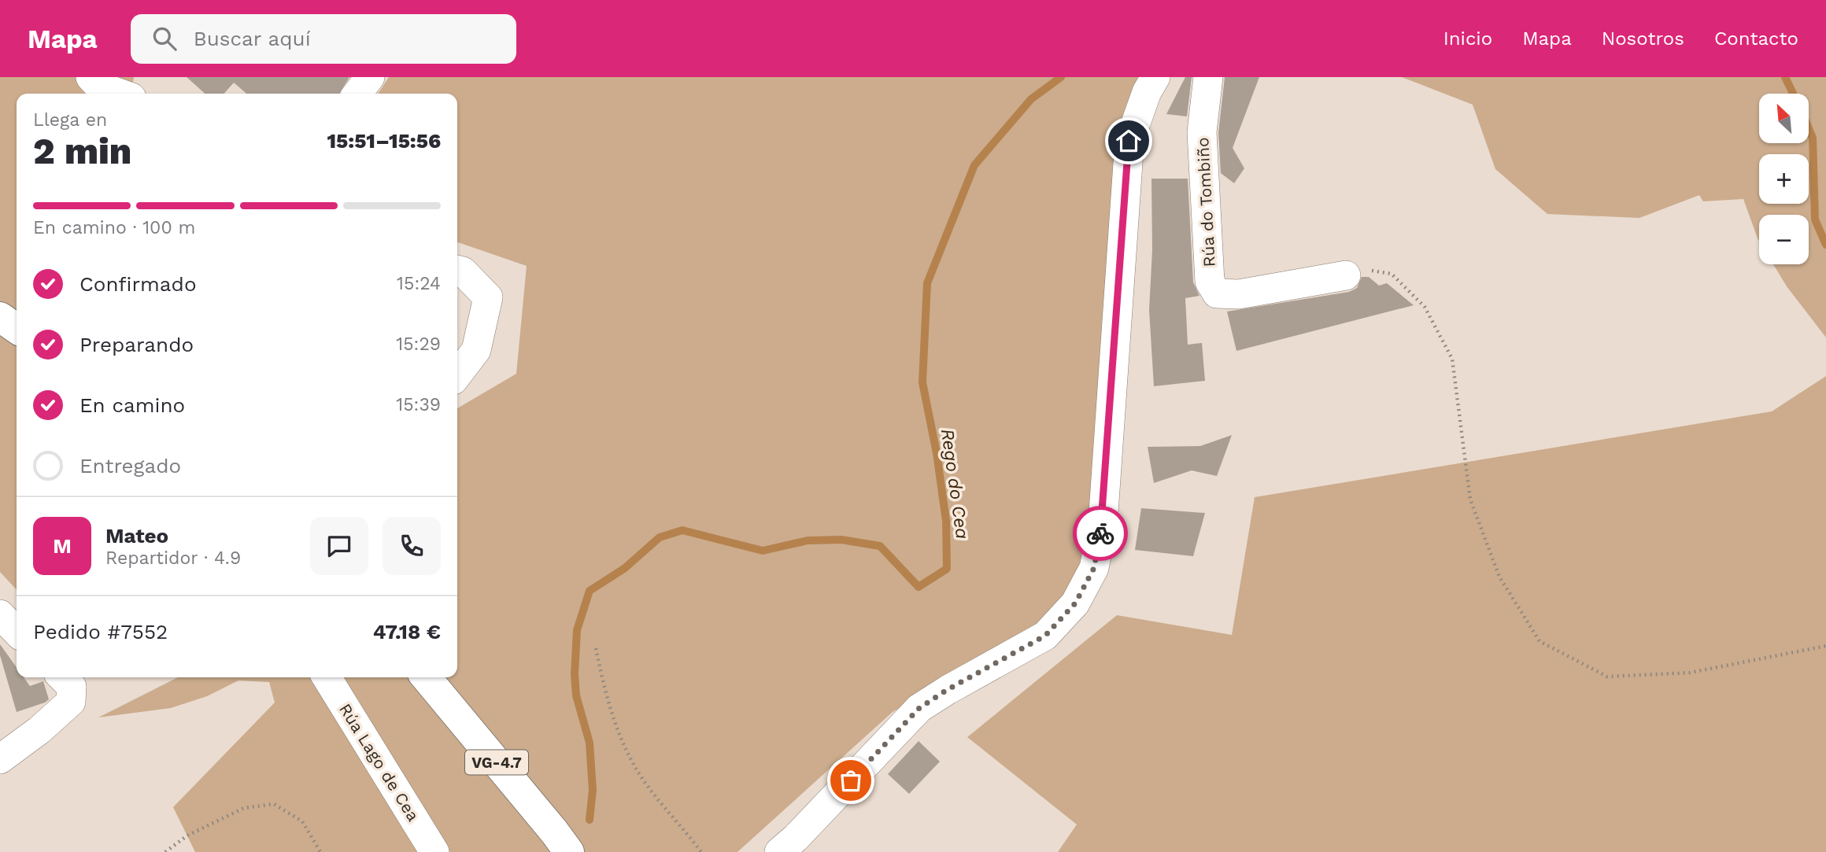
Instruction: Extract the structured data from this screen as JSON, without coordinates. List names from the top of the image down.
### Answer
{
  "streets": {
    "highway": ["VG-4.7"],
    "street": ["Rúa do Tombiño", "Rúa Lago de Cea"]
  },
  "water": ["Rego do Cea"],
  "north": "top left",
  "page": {
    "header": "Mapa",
    "search": "Buscar aquí",
    "nav": [
      "Inicio",
      "Mapa",
      "Nosotros",
      "Contacto"
    ],
    "map_buttons": ["+", "−"],
    "heading": ["2 min", "Llega en", "15:51–15:56"],
    "panel": [
      "Mateo",
      "Repartidor · 4.9",
      "Pedido #7552",
      "47.18 €"
    ],
    "bar": "En camino · 100 m",
    "list": [
      ["Confirmado", "15:24"],
      ["Preparando", "15:29"],
      ["En camino", "15:39"],
      "Entregado"
    ],
    "round": "M"
  }
}
